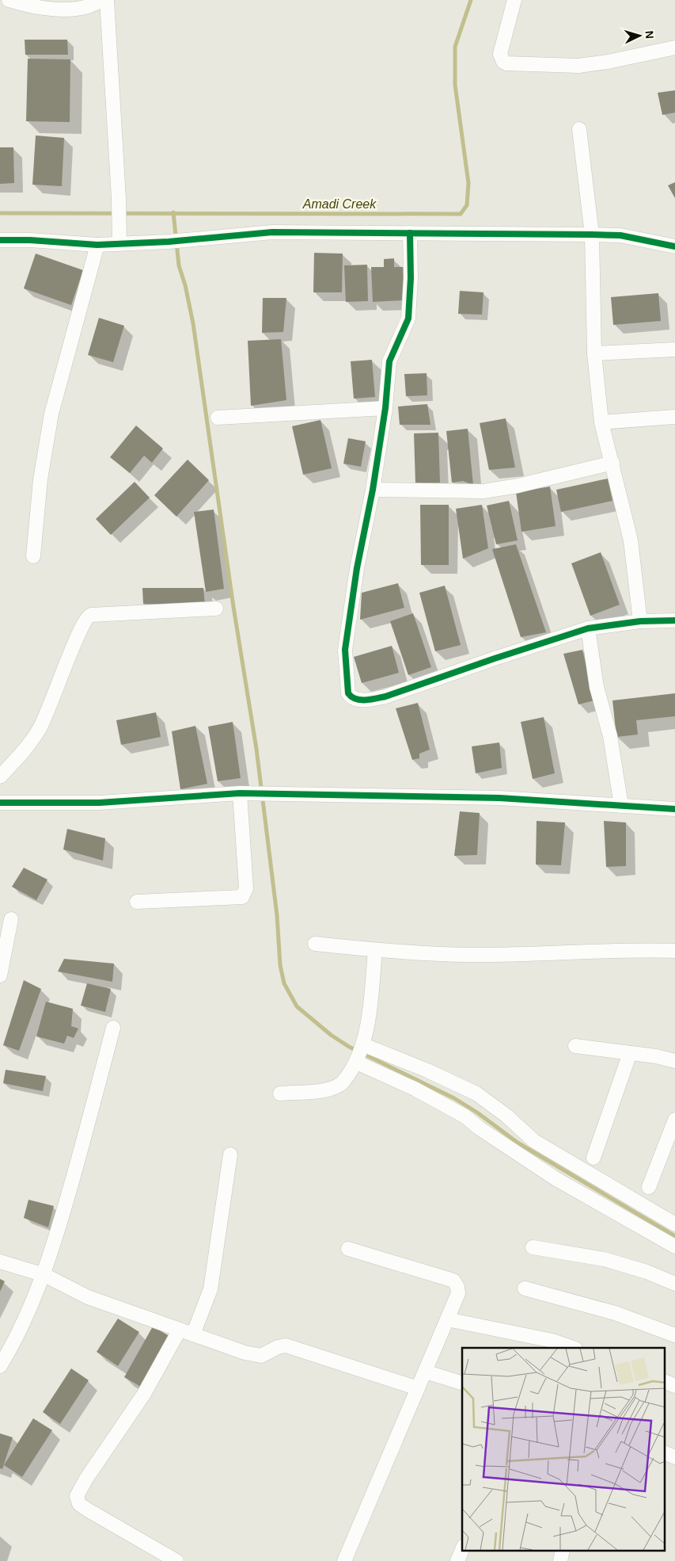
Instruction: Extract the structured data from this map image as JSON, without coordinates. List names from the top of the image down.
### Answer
{
  "water": ["Amadi Creek"],
  "north": "right"
}
